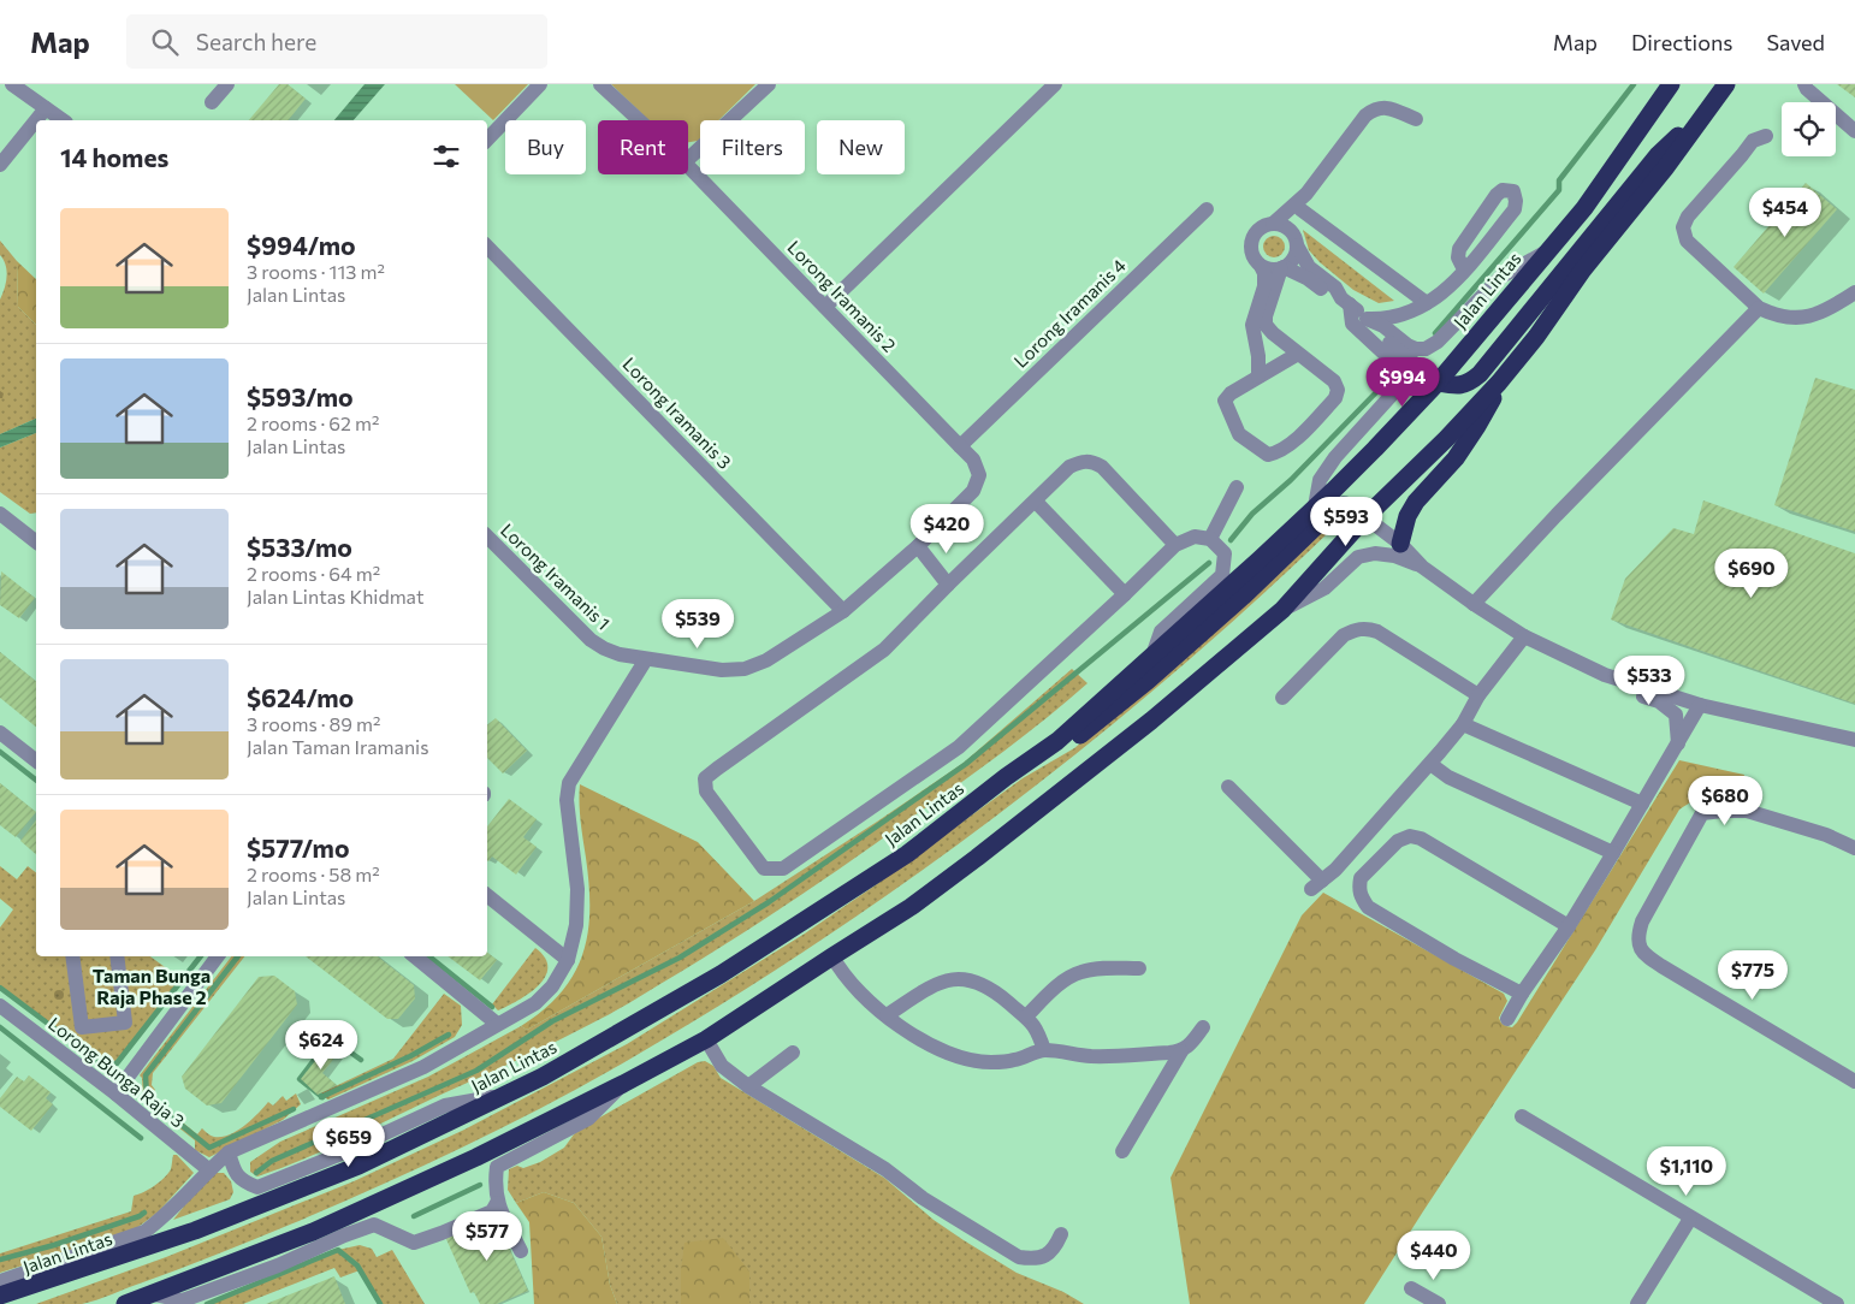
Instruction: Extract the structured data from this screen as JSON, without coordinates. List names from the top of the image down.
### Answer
{
  "streets": {
    "highway": ["Jalan Lintas"],
    "street": [
      "Lorong Iramanis 2",
      "Lorong Iramanis 4",
      "Lorong Iramanis 3",
      "Lorong Iramanis 1",
      "Lorong Bunga Raja 3"
    ]
  },
  "crossings": [
    ["Lorong Iramanis 2", "Lorong Iramanis 4"],
    ["Lorong Iramanis 2", "Lorong Iramanis 1"],
    ["Lorong Iramanis 3", "Lorong Iramanis 1"]
  ],
  "districts": ["Taman Bunga Raja Phase 2"],
  "page": {
    "header": "Map",
    "search": "Search here",
    "nav": ["Map", "Directions", "Saved"],
    "chip": [
      "Buy",
      "Rent",
      "Filters",
      "New"
    ],
    "heading": "14 homes",
    "price": [
      "$454",
      "$994",
      "$593",
      "$420",
      "$690",
      "$539",
      "$533",
      "$680",
      "$775",
      "$624",
      "$659",
      "$1,110",
      "$577",
      "$440"
    ],
    "list": [
      {
        "name": "$994/mo",
        "note": "3 rooms · 113 m² · Jalan Lintas"
      },
      {
        "name": "$593/mo",
        "note": "2 rooms · 62 m² · Jalan Lintas"
      },
      {
        "name": "$533/mo",
        "note": "2 rooms · 64 m² · Jalan Lintas Khidmat"
      },
      {
        "name": "$624/mo",
        "note": "3 rooms · 89 m² · Jalan Taman Iramanis"
      },
      {
        "name": "$577/mo",
        "note": "2 rooms · 58 m² · Jalan Lintas"
      }
    ]
  }
}
